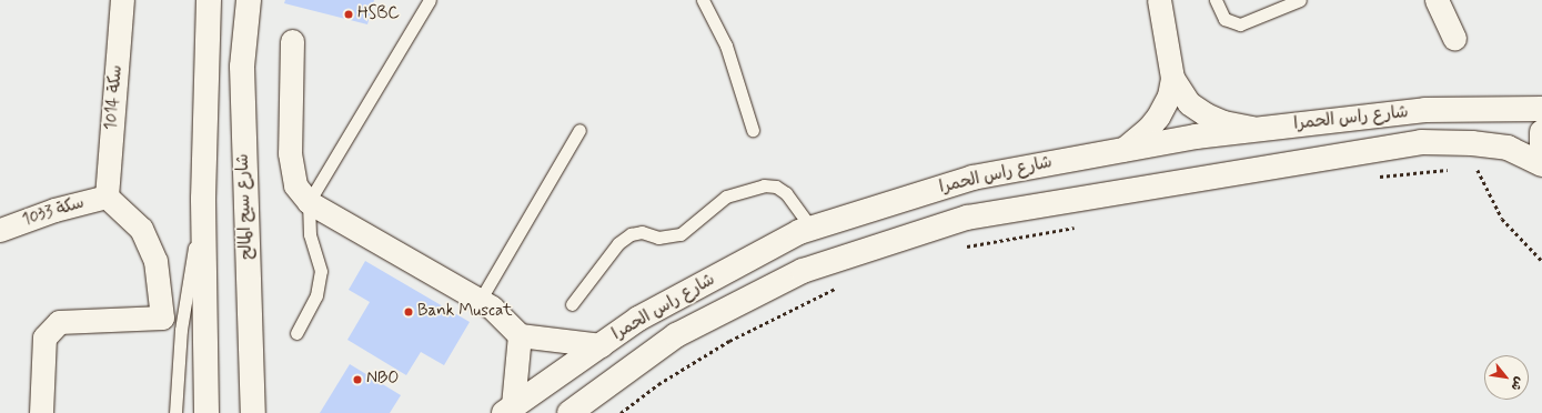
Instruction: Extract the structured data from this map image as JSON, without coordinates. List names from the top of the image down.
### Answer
{
  "streets": {
    "street": [
      "سكة 1014",
      "شارع راس الحمرا",
      "شارع سيح المالح",
      "سكة 1033"
    ]
  },
  "crossings": [
    ["سكة 1014", "سكة 1033"]
  ],
  "places": ["HSBC", "Bank Muscat", "NBO"],
  "north": "bottom right"
}
